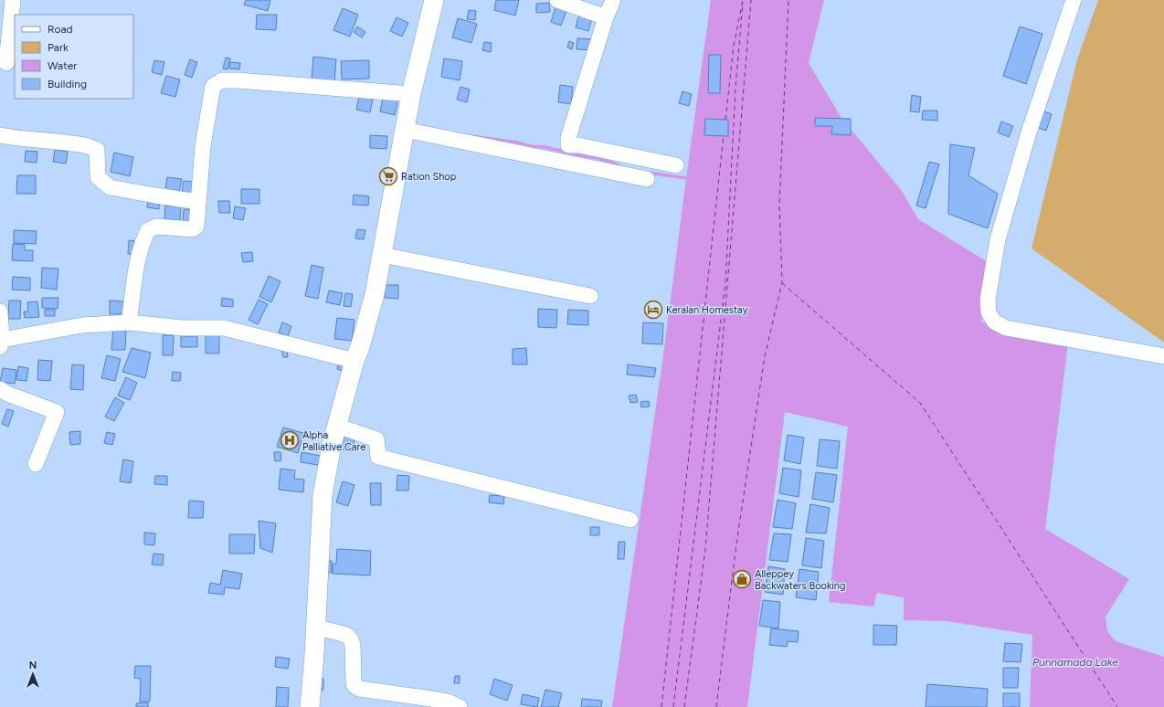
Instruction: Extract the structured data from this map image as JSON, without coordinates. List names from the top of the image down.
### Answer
{
  "water": ["Punnamada Lake"],
  "places": {
    "supermarket": ["Ration Shop"],
    "hotel": ["Keralan Homestay"],
    "hospital": ["Alpha Palliative Care"],
    "shop": ["Alleppey Backwaters Booking"]
  },
  "legend": [
    "Road",
    "Park",
    "Water",
    "Building"
  ],
  "north": "top"
}
